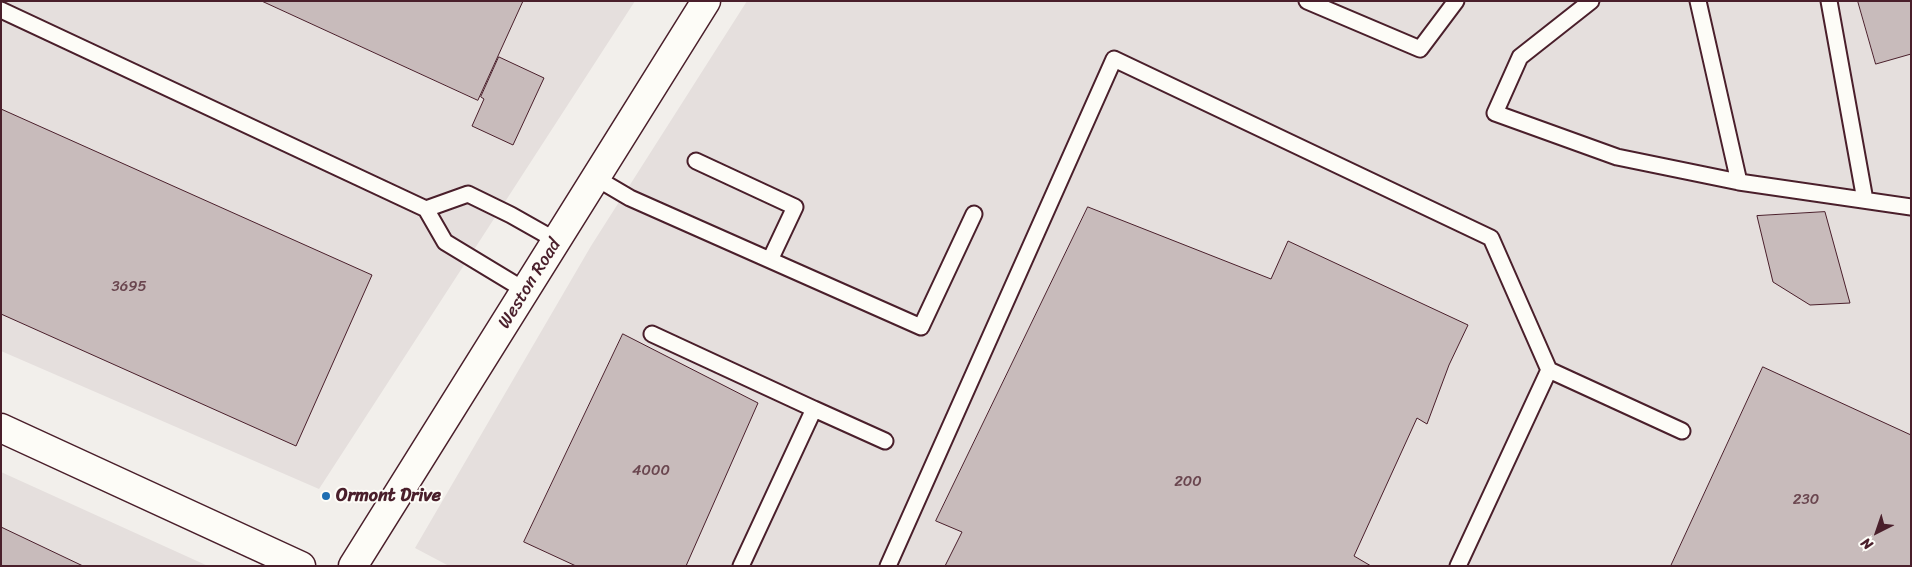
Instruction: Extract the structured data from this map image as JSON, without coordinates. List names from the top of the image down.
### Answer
{
  "streets": {
    "main road": ["Weston Road"]
  },
  "places": ["Ormont Drive"],
  "house_numbers": [
    "3695",
    "4000",
    "200",
    "230"
  ],
  "north": "bottom left"
}
